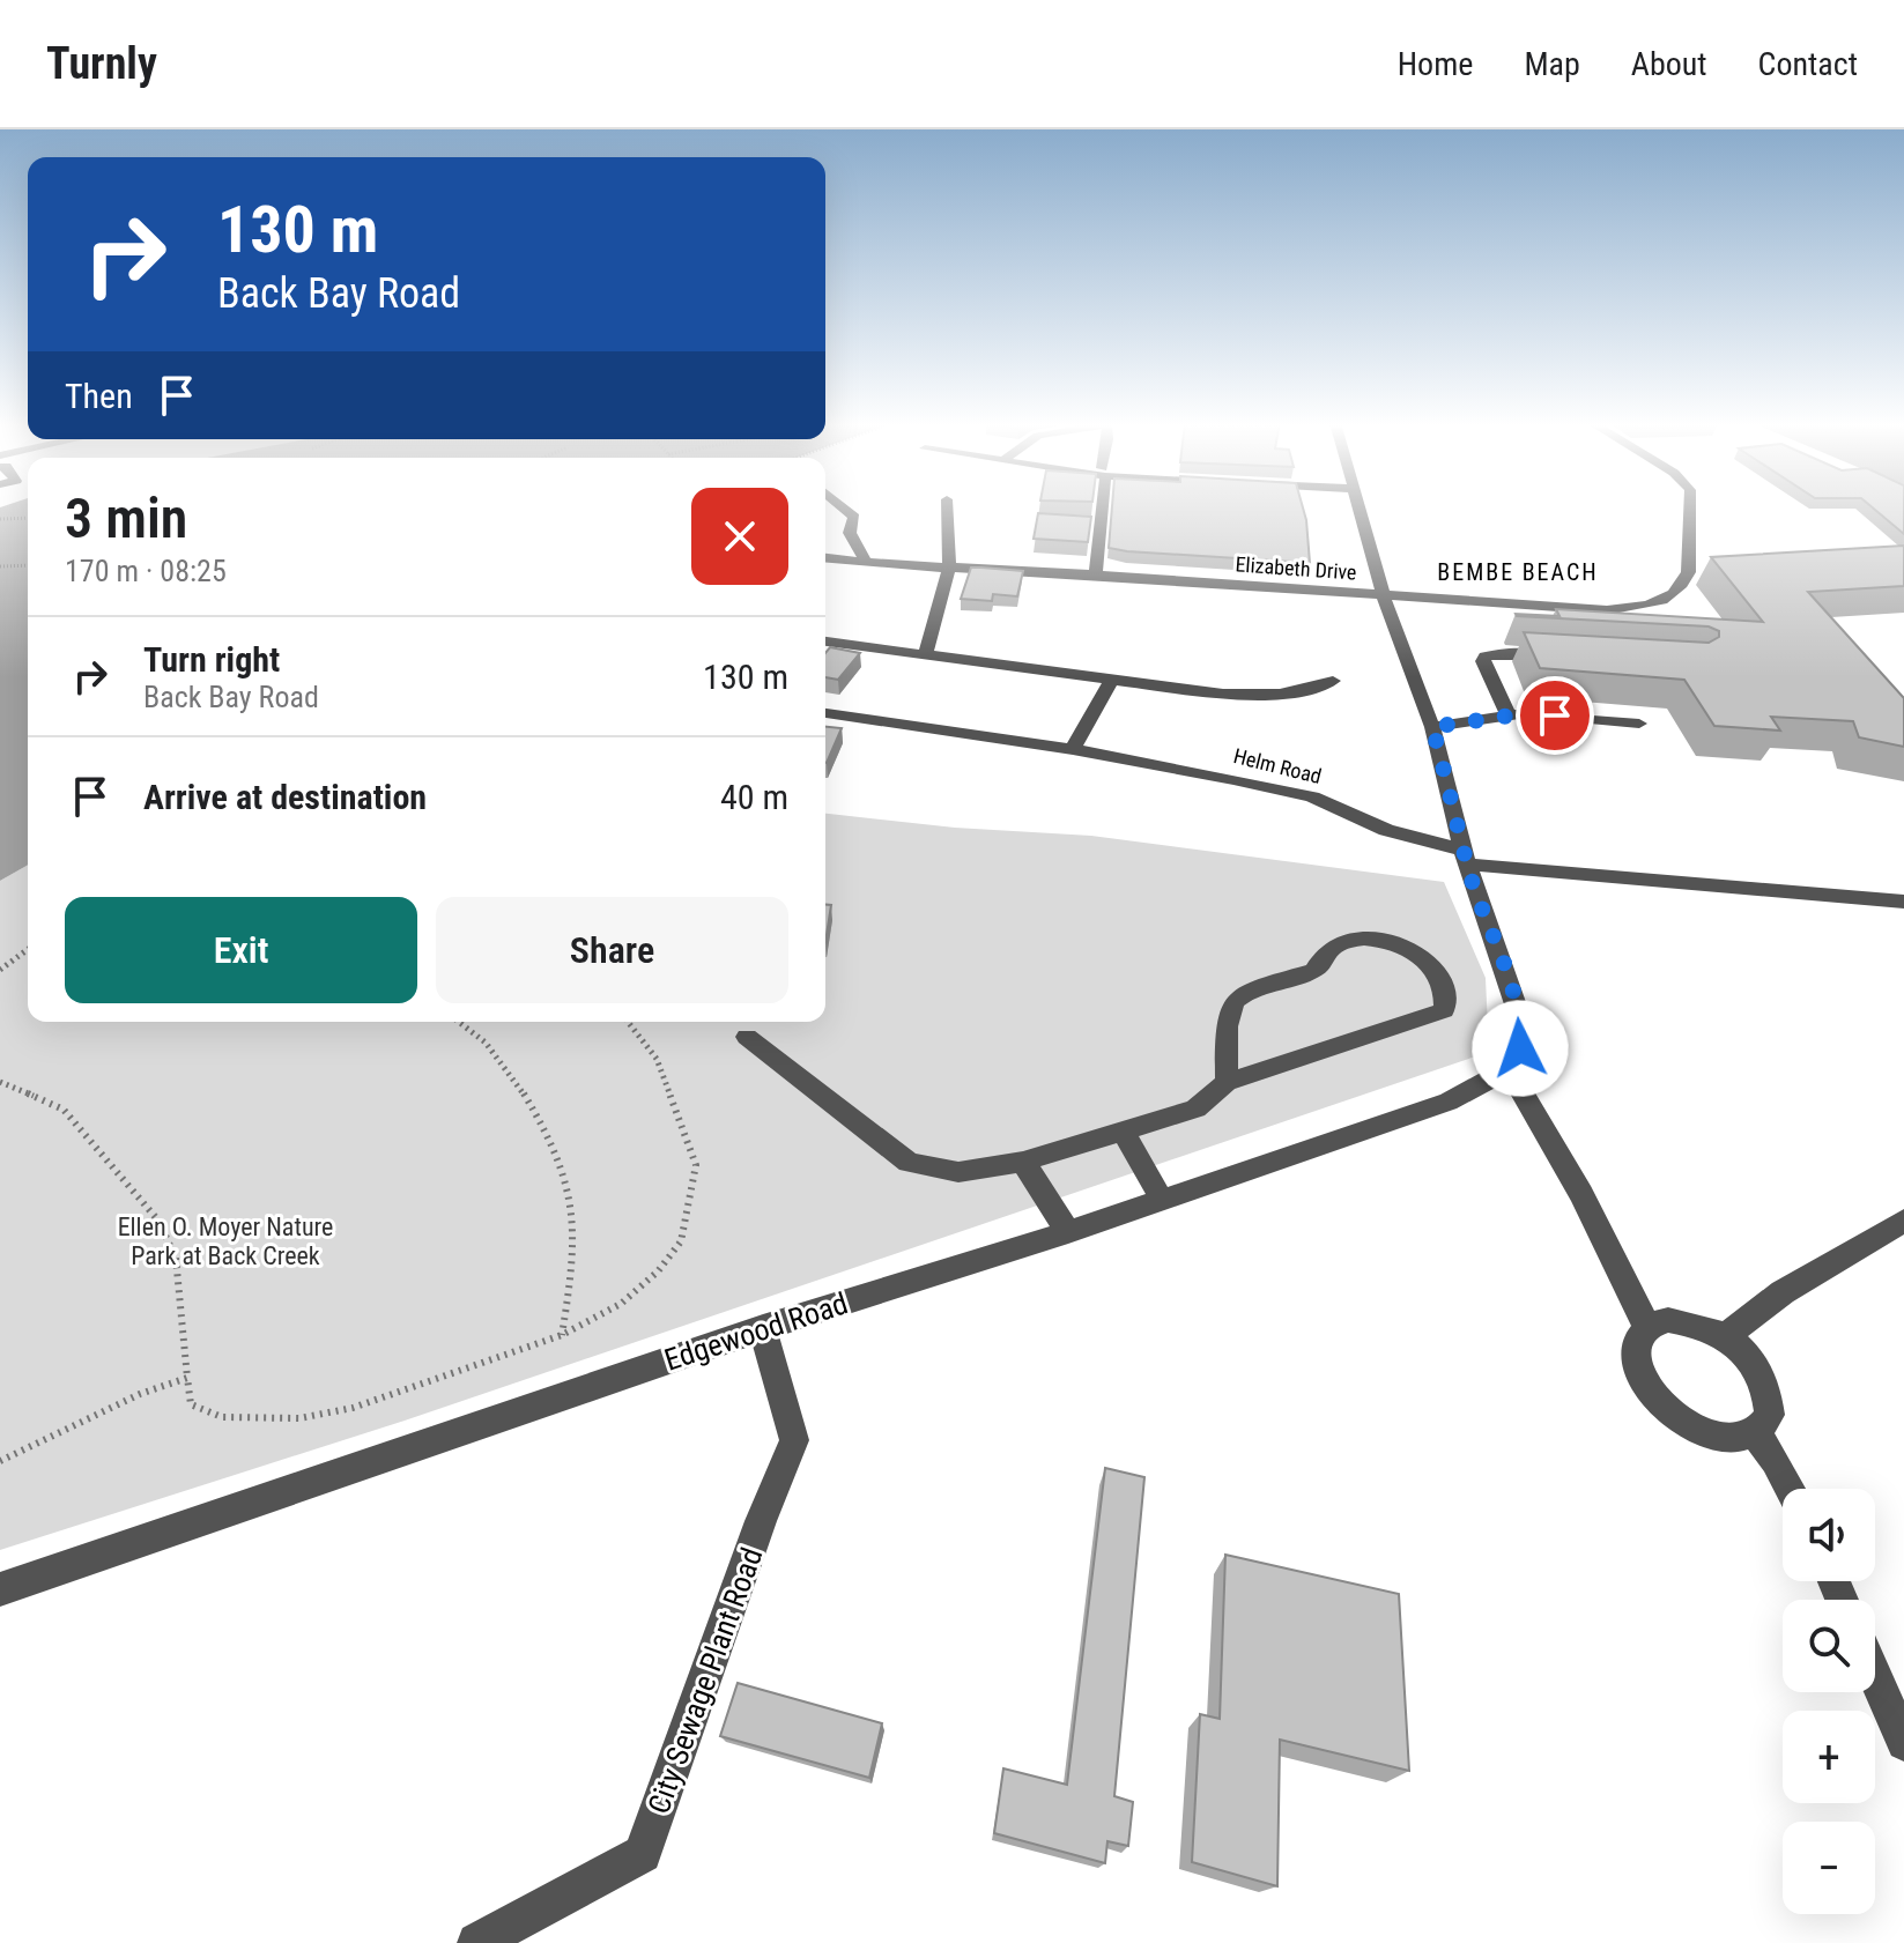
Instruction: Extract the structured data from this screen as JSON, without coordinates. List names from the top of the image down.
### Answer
{
  "streets": {
    "street": [
      "Elizabeth Drive",
      "Helm Road",
      "Edgewood Road",
      "City Sewage Plant Road"
    ]
  },
  "crossings": [
    ["Edgewood Road", "City Sewage Plant Road"]
  ],
  "districts": ["BEMBE BEACH"],
  "parks": ["Ellen O. Moyer Nature Park at Back Creek"],
  "page": {
    "header": "Turnly",
    "nav": [
      "Home",
      "Map",
      "About",
      "Contact"
    ],
    "turn": ["130 m", "Back Bay Road"],
    "then": "Then",
    "heading": ["3 min", "170 m · 08:25"],
    "list": [
      {
        "name": "Turn right",
        "note": "Back Bay Road",
        "value": "130 m"
      },
      {
        "name": "Arrive at destination",
        "value": "40 m"
      }
    ],
    "buttons": ["Exit", "Share"],
    "map_buttons": ["+", "−"]
  }
}
